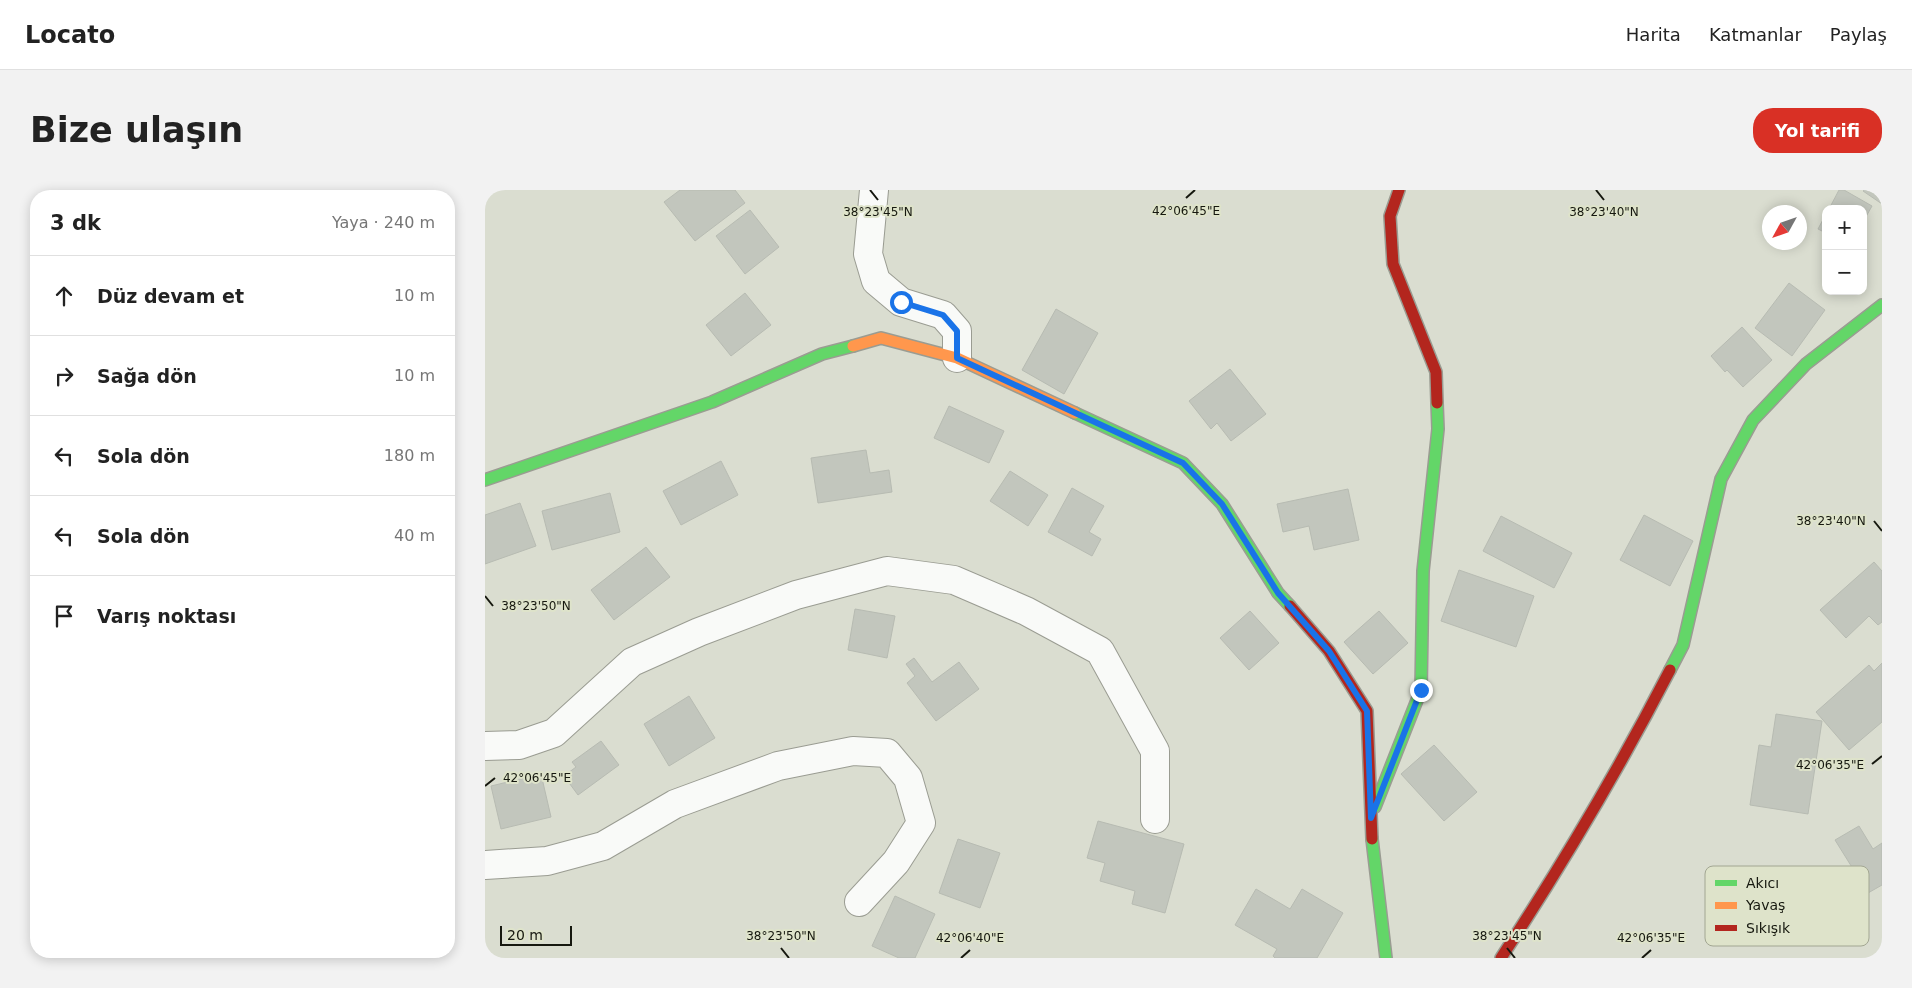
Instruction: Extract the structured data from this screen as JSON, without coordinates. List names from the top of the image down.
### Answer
{
  "legend": ["Akıcı", "Yavaş", "Sıkışık"],
  "scale_bar": "20 m",
  "north": "bottom left",
  "page": {
    "header": "Locato",
    "nav": ["Harita", "Katmanlar", "Paylaş"],
    "buttons": "Yol tarifi",
    "title": "Bize ulaşın",
    "heading": ["3 dk", "Yaya · 240 m"],
    "map_buttons": ["+", "−"],
    "list": [
      ["Düz devam et", "10 m"],
      ["Sağa dön", "10 m"],
      ["Sola dön", "180 m"],
      ["Sola dön", "40 m"],
      "Varış noktası"
    ],
    "scale": "20 m"
  },
  "coordinates": [
    "42°06'45\"E",
    "38°23'45\"N",
    "38°23'40\"N",
    "38°23'50\"N",
    "42°06'35\"E",
    "42°06'40\"E"
  ]
}
